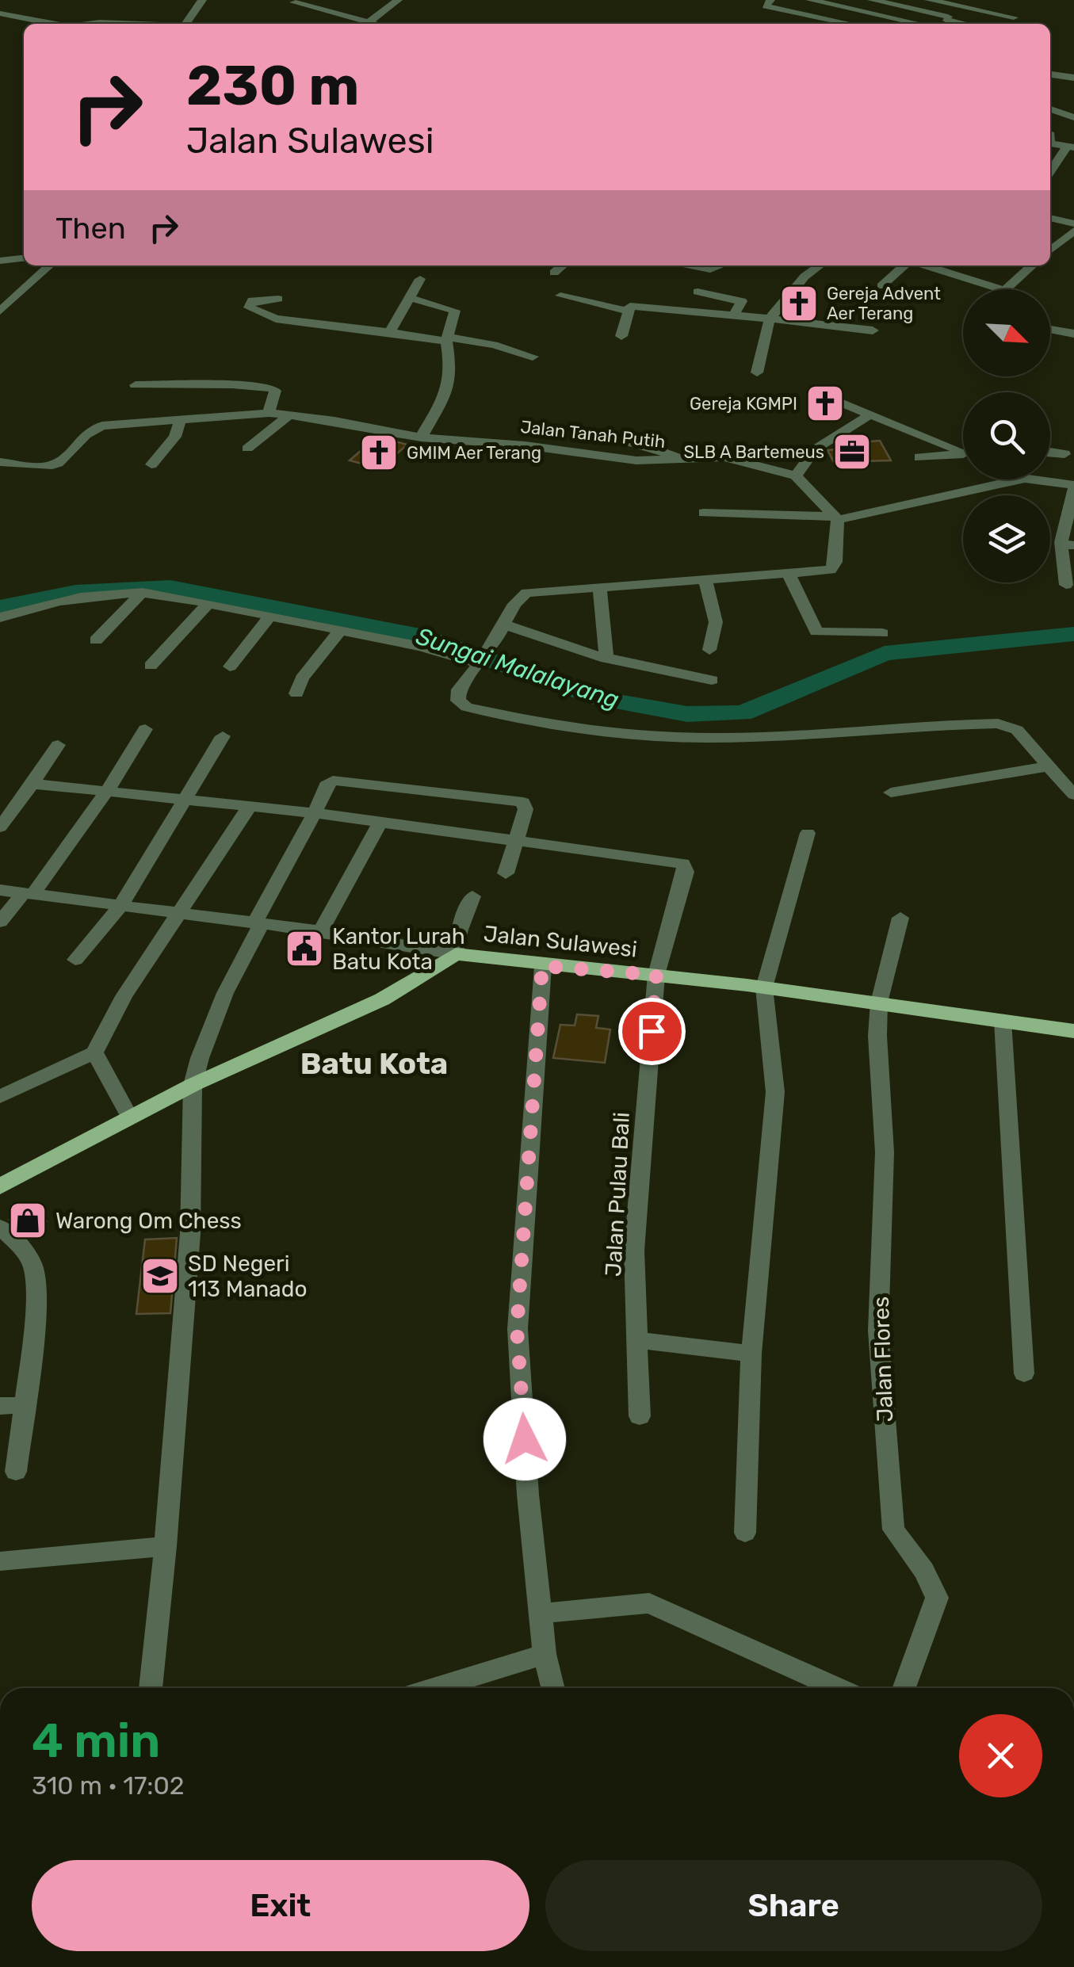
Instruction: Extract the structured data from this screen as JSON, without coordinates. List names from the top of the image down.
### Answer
{
  "streets": {
    "main road": ["Jalan Sulawesi"],
    "street": ["Jalan Tanah Putih", "Jalan Pulau Bali", "Jalan Flores"]
  },
  "crossings": [
    ["Jalan Sulawesi", "Jalan Pulau Bali"],
    ["Jalan Sulawesi", "Jalan Flores"]
  ],
  "districts": ["Batu Kota"],
  "water": ["Sungai Malalayang"],
  "places": {
    "church": ["Gereja Advent Aer Terang", "Gereja KGMPI", "GMIM Aer Terang"],
    "office": ["SLB A Bartemeus"],
    "public building": ["Kantor Lurah Batu Kota"],
    "shop": ["Warong Om Chess"],
    "school or university": ["SD Negeri 113 Manado"]
  },
  "north": "bottom right",
  "page": {
    "turn": ["230 m", "Jalan Sulawesi"],
    "then": "Then",
    "heading": ["4 min", "310 m · 17:02"],
    "buttons": ["Exit", "Share"]
  }
}
